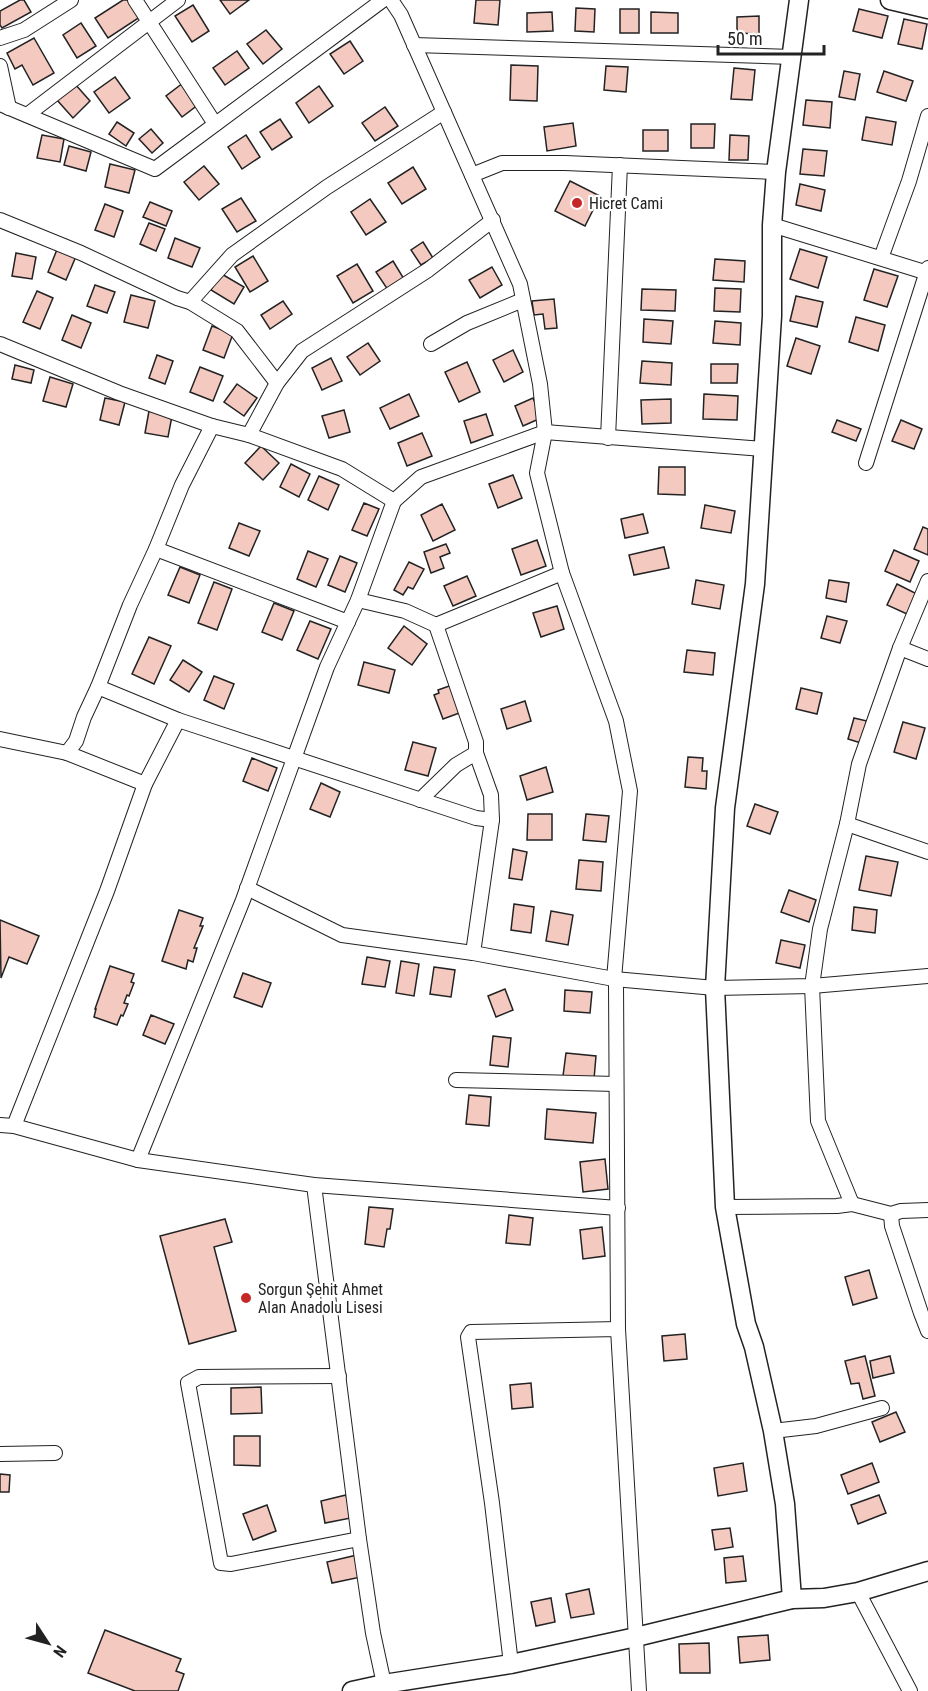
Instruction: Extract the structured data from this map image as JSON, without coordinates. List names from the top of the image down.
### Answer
{
  "places": ["Hicret Cami", "Sorgun Şehit Ahmet Alan Anadolu Lisesi"],
  "scale_bar": "50 m",
  "north": "bottom right"
}
